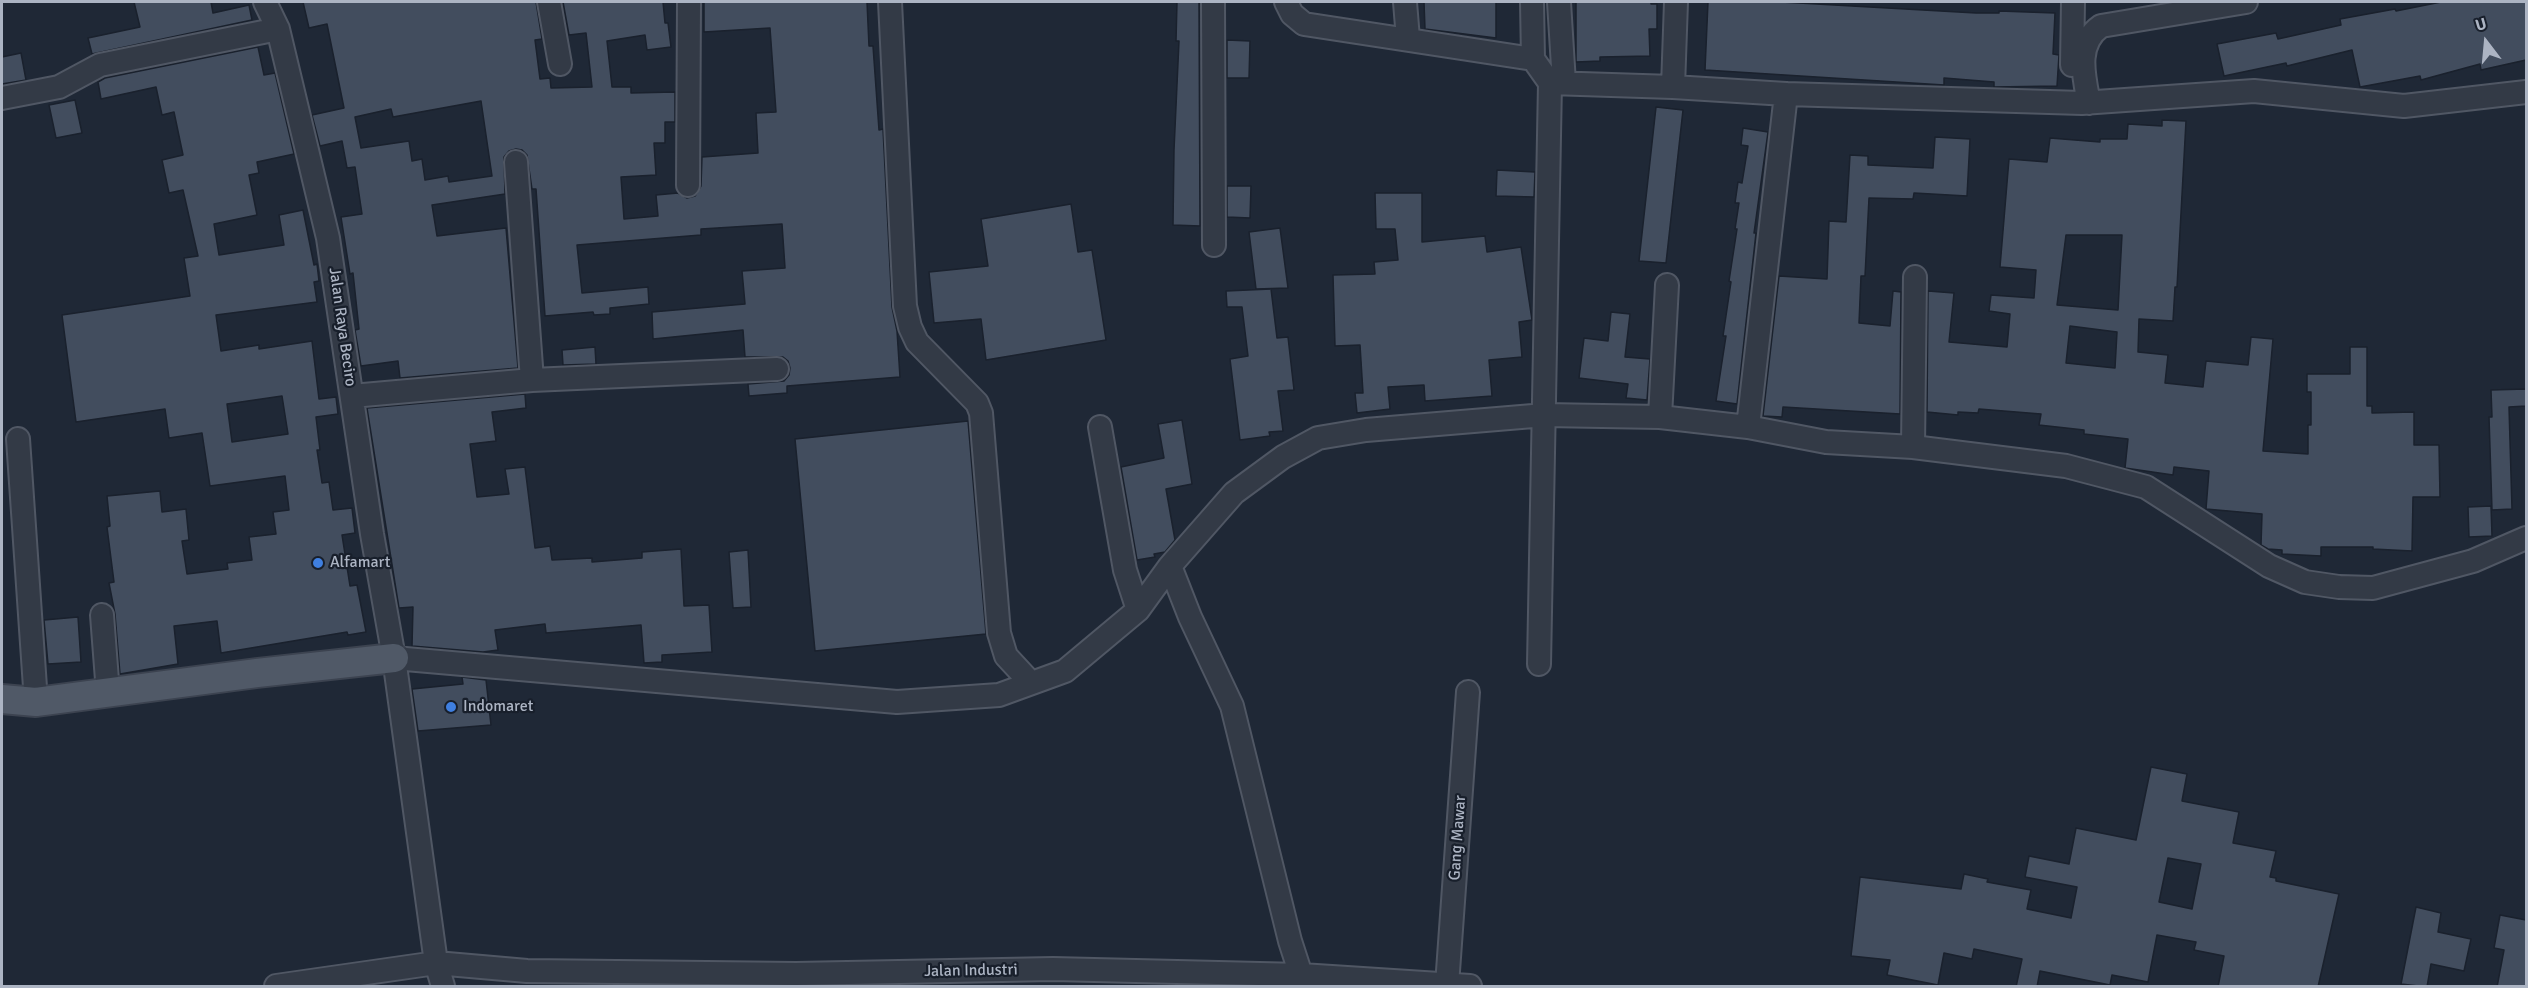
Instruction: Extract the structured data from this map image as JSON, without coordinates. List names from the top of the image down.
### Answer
{
  "streets": {
    "street": ["Jalan Raya Beciro", "Gang Mawar", "Jalan Industri"]
  },
  "crossings": [
    ["Jalan Raya Beciro", "Jalan Industri"],
    ["Gang Mawar", "Jalan Industri"]
  ],
  "places": ["Alfamart", "Indomaret"],
  "north": "top"
}
